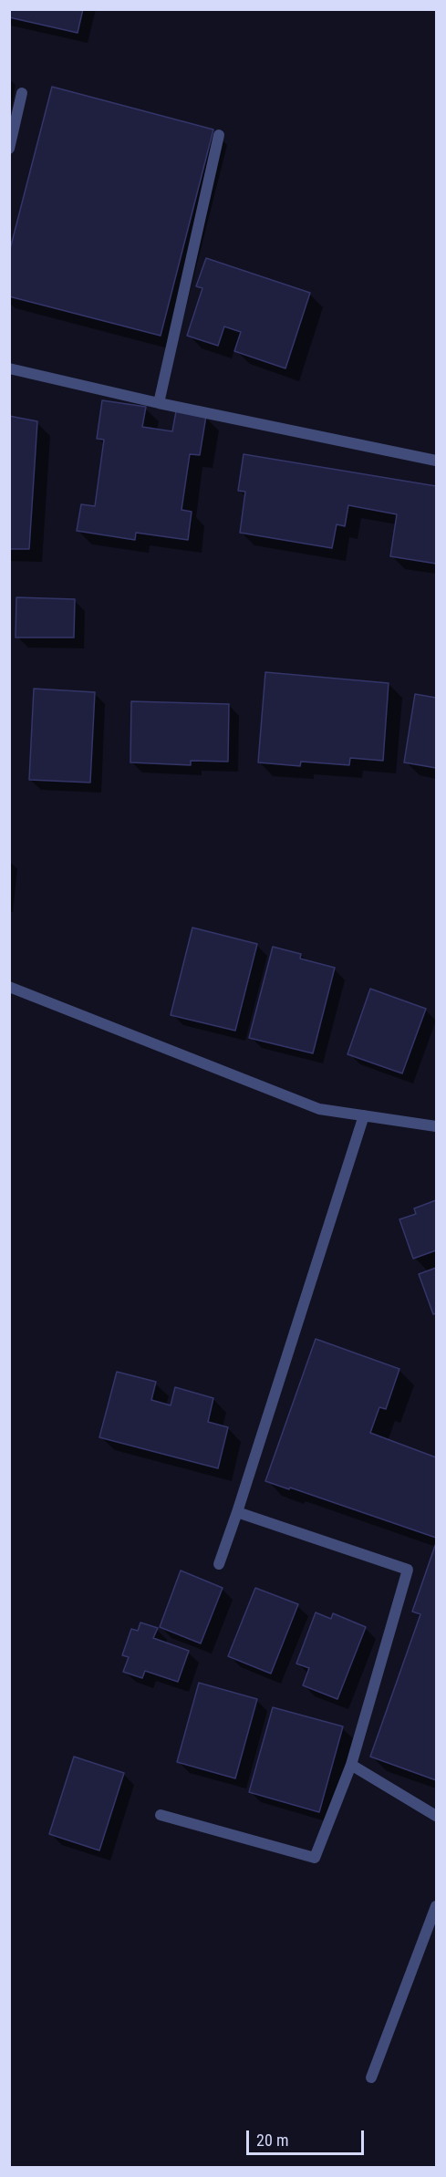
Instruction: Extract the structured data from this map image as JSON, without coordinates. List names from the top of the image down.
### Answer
{
  "scale_bar": "20 m"
}
